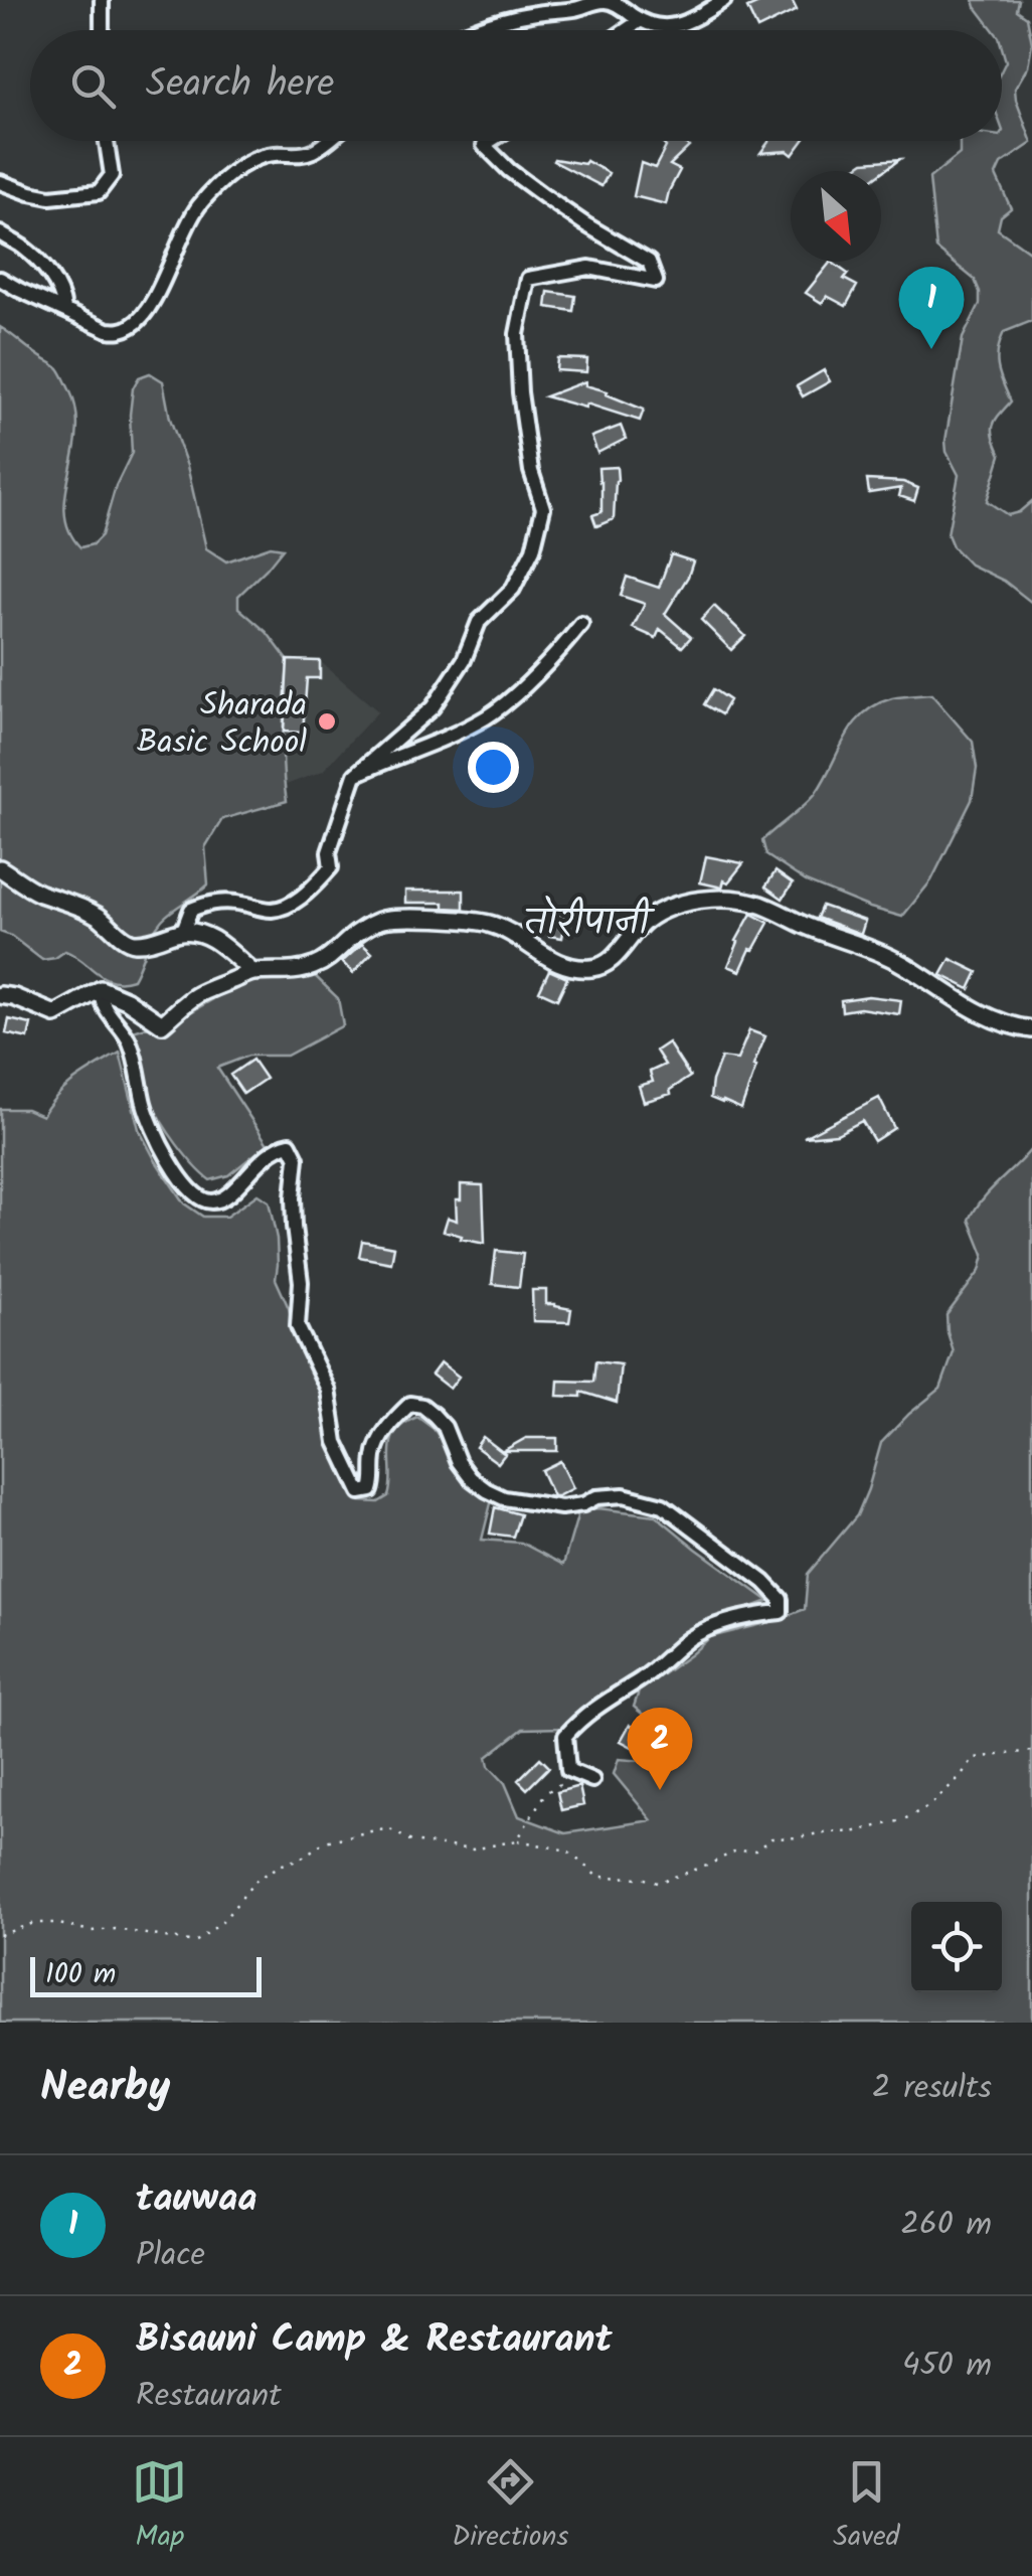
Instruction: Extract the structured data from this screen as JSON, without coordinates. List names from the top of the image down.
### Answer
{
  "districts": ["तोरीपानी"],
  "places": ["Sharada Basic School"],
  "scale_bar": "100 m",
  "north": "bottom right",
  "page": {
    "search": "Search here",
    "pins": ["1", "2"],
    "scale": "100 m",
    "heading": ["Nearby", "2 results"],
    "list": [
      {
        "mark": "1",
        "name": "tauwaa",
        "note": "Place",
        "value": "260 m"
      },
      {
        "mark": "2",
        "name": "Bisauni Camp & Restaurant",
        "note": "Restaurant",
        "value": "450 m"
      }
    ],
    "nav": ["Map", "Directions", "Saved"]
  }
}
